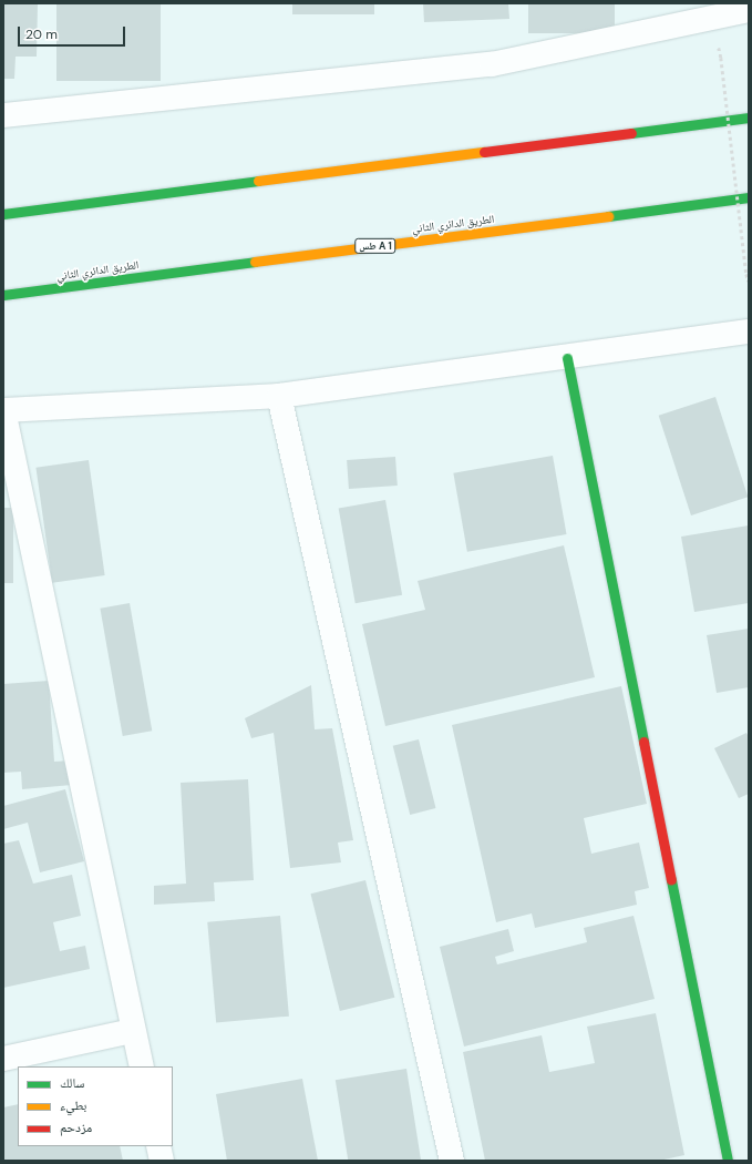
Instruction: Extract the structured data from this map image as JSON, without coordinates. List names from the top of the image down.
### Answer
{
  "streets": {
    "main road": ["الطريق الدائري الثاني", "طس A 1"]
  },
  "legend": ["سالك", "بطيء", "مزدحم"],
  "scale_bar": "20 m"
}
